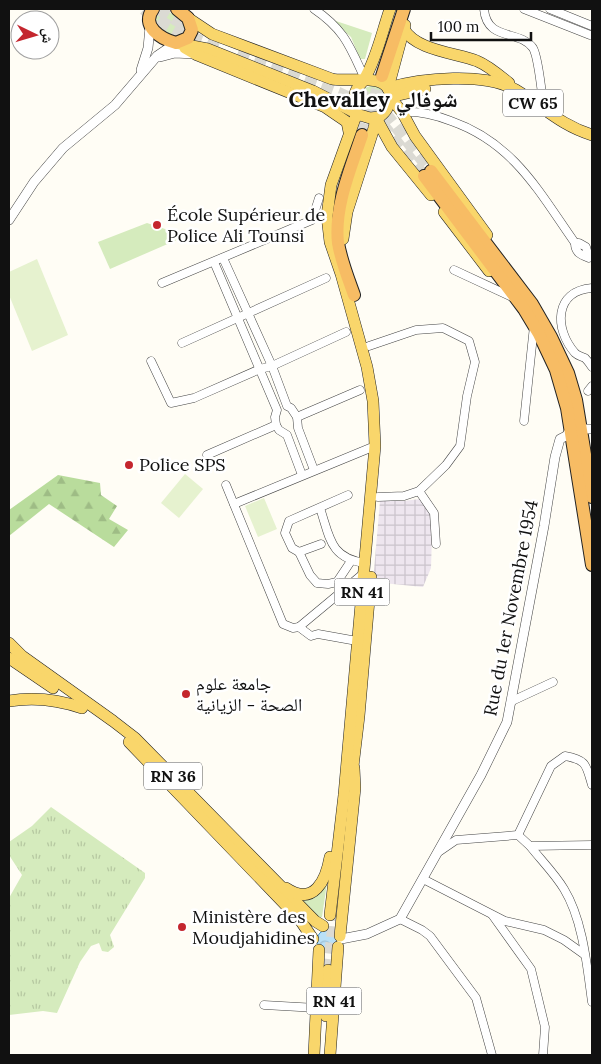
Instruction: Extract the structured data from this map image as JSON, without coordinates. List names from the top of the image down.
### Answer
{
  "streets": {
    "main road": ["CW 65", "RN 41", "RN 36"],
    "street": ["Rue du 1er Novembre 1954"]
  },
  "crossings": [
    ["RN 41", "RN 36"]
  ],
  "districts": ["Chevalley شوفالي"],
  "places": [
    "École Supérieur de Police Ali Tounsi",
    "Police SPS",
    "جامعة علوم الصحة - الزيانية",
    "Ministère des Moudjahidines"
  ],
  "scale_bar": "100 m",
  "north": "right"
}
